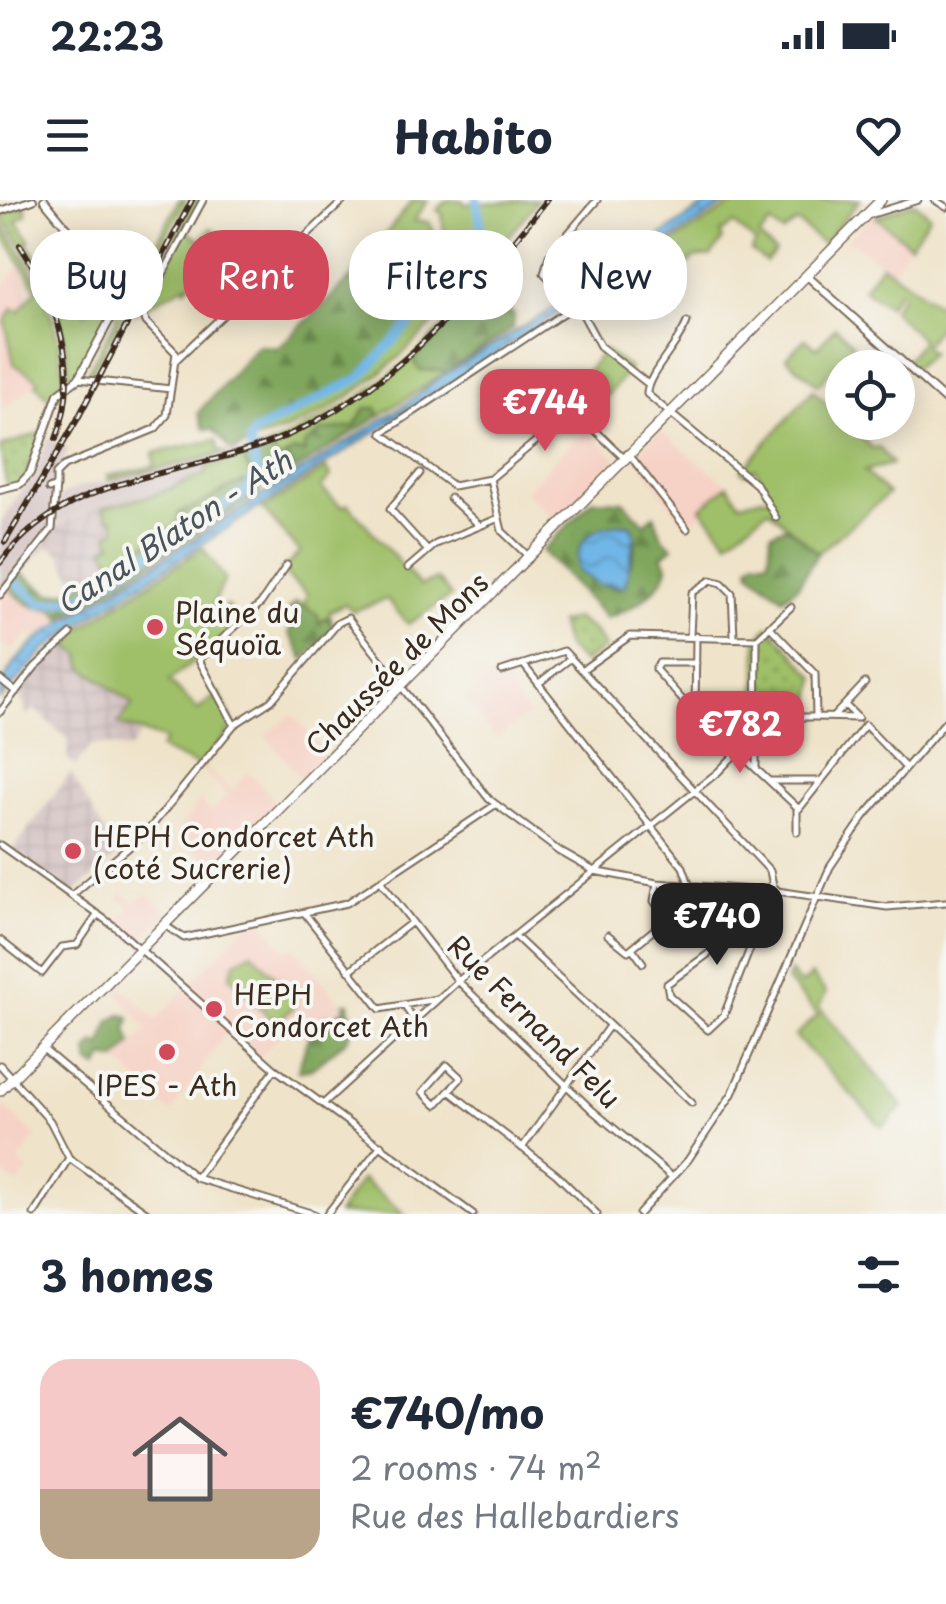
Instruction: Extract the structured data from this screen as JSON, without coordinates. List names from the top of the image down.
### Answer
{
  "streets": {
    "main road": ["Chaussée de Mons"],
    "street": ["Rue Fernand Felu"]
  },
  "water": ["Canal Blaton - Ath"],
  "places": [
    "Plaine du Séquoïa",
    "HEPH Condorcet Ath (coté Sucrerie)",
    "HEPH Condorcet Ath",
    "IPES - Ath"
  ],
  "page": {
    "status": "22:23",
    "header": "Habito",
    "chip": [
      "Buy",
      "Rent",
      "Filters",
      "New"
    ],
    "price": ["€744", "€782", "€740"],
    "heading": "3 homes",
    "list": [
      {
        "name": "€740/mo",
        "note": "2 rooms · 74 m² · Rue des Hallebardiers"
      }
    ]
  }
}
